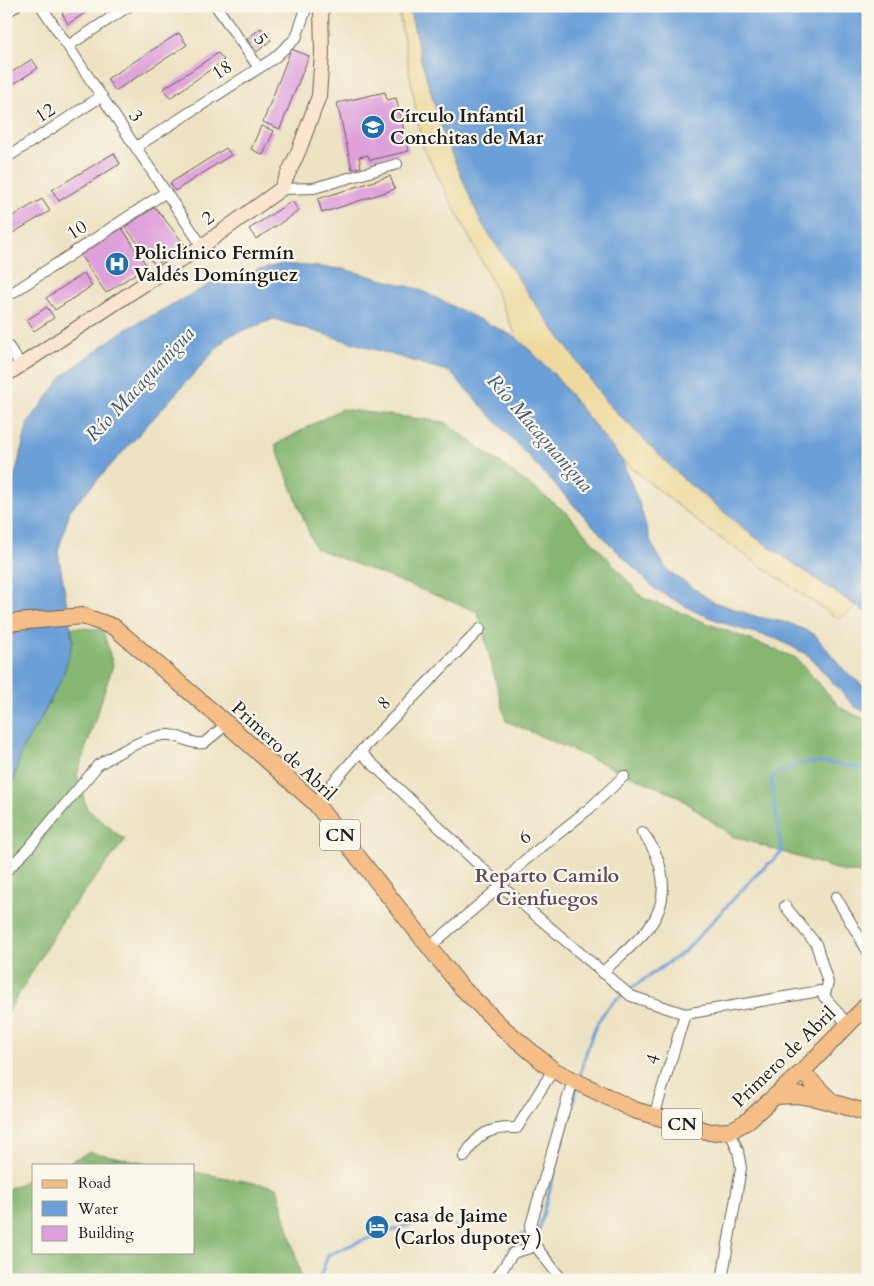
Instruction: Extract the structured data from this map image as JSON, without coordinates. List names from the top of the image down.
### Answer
{
  "streets": {
    "main road": ["2", "Primero de Abril", "CN"],
    "street": [
      "5",
      "18",
      "12",
      "3",
      "10",
      "8",
      "6",
      "4"
    ]
  },
  "crossings": [
    ["5", "18"],
    ["18", "3"],
    ["12", "3"],
    ["3", "2"],
    ["3", "10"],
    ["8", "Primero de Abril"],
    ["Primero de Abril", "6"],
    ["Primero de Abril", "4"]
  ],
  "districts": ["Reparto Camilo Cienfuegos"],
  "water": ["Río Macaguanigua"],
  "places": {
    "school or university": ["Círculo Infantil Conchitas de Mar"],
    "hospital": ["Policlínico Fermín Valdés Domínguez"],
    "hotel": ["casa de Jaime (Carlos dupotey )"]
  },
  "legend": ["Road", "Water", "Building"]
}
